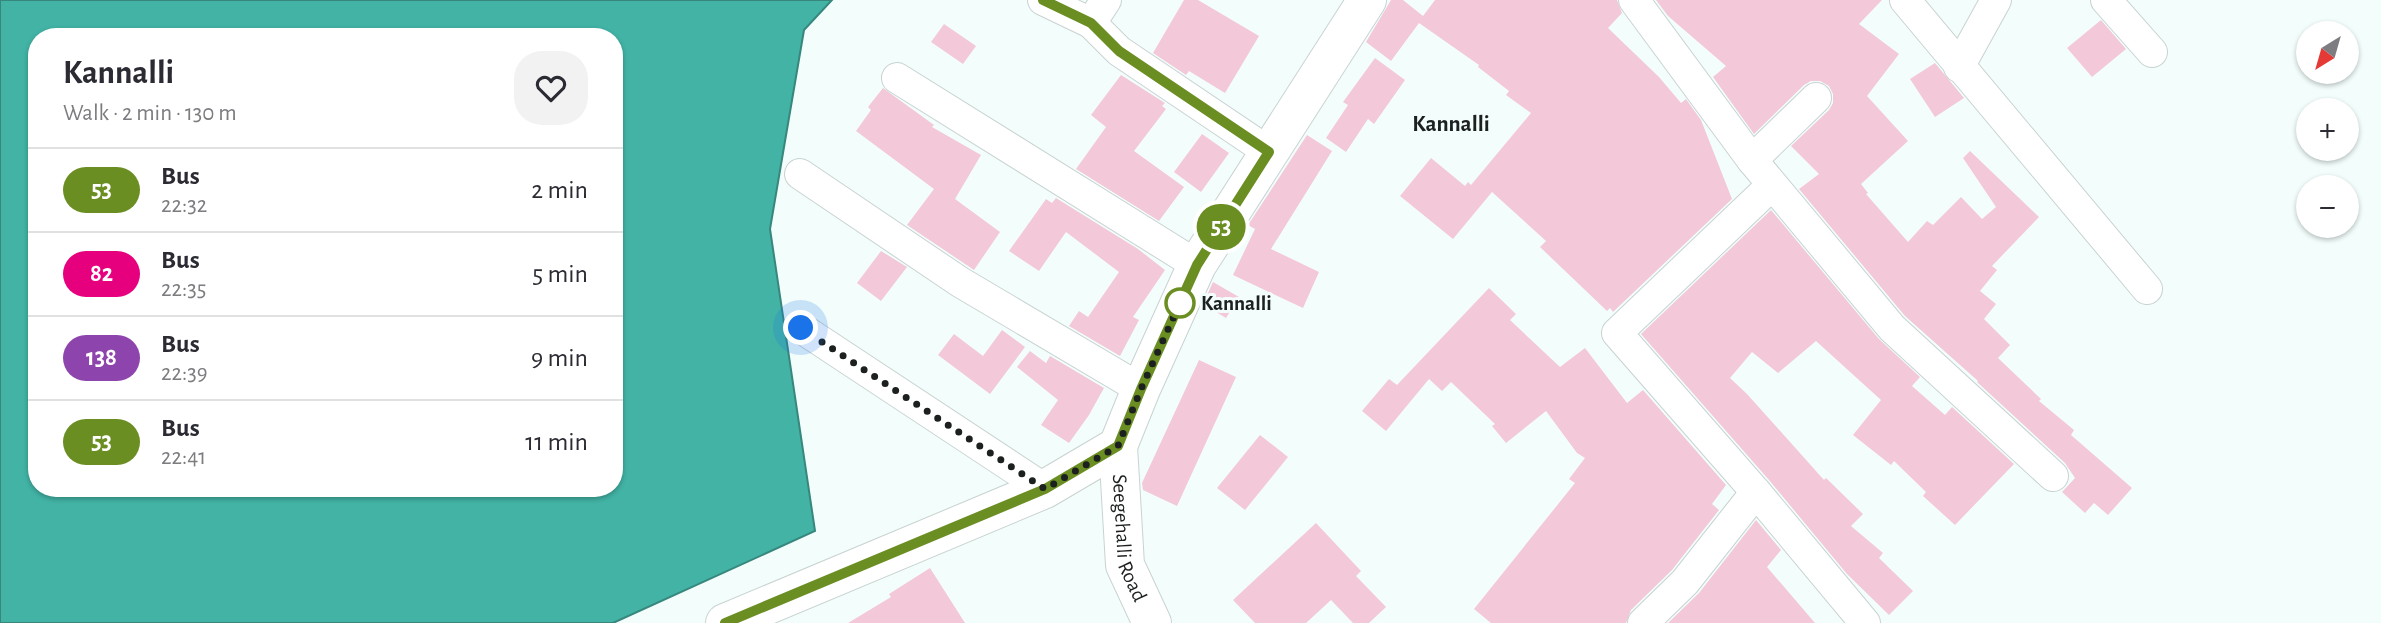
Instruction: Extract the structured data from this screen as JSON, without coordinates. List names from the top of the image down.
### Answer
{
  "streets": {
    "street": ["Seegehalli Road"]
  },
  "districts": ["Kannalli"],
  "places": ["Kannalli"],
  "lines": ["bus line 53"],
  "north": "bottom left",
  "page": {
    "on_map": "53",
    "map_buttons": ["+", "−"],
    "heading": ["Kannalli", "Walk · 2 min · 130 m"],
    "list": [
      {
        "mark": "53",
        "name": "Bus",
        "note": "22:32",
        "value": "2 min"
      },
      {
        "mark": "82",
        "name": "Bus",
        "note": "22:35",
        "value": "5 min"
      },
      {
        "mark": "138",
        "name": "Bus",
        "note": "22:39",
        "value": "9 min"
      },
      {
        "mark": "53",
        "name": "Bus",
        "note": "22:41",
        "value": "11 min"
      }
    ]
  }
}
